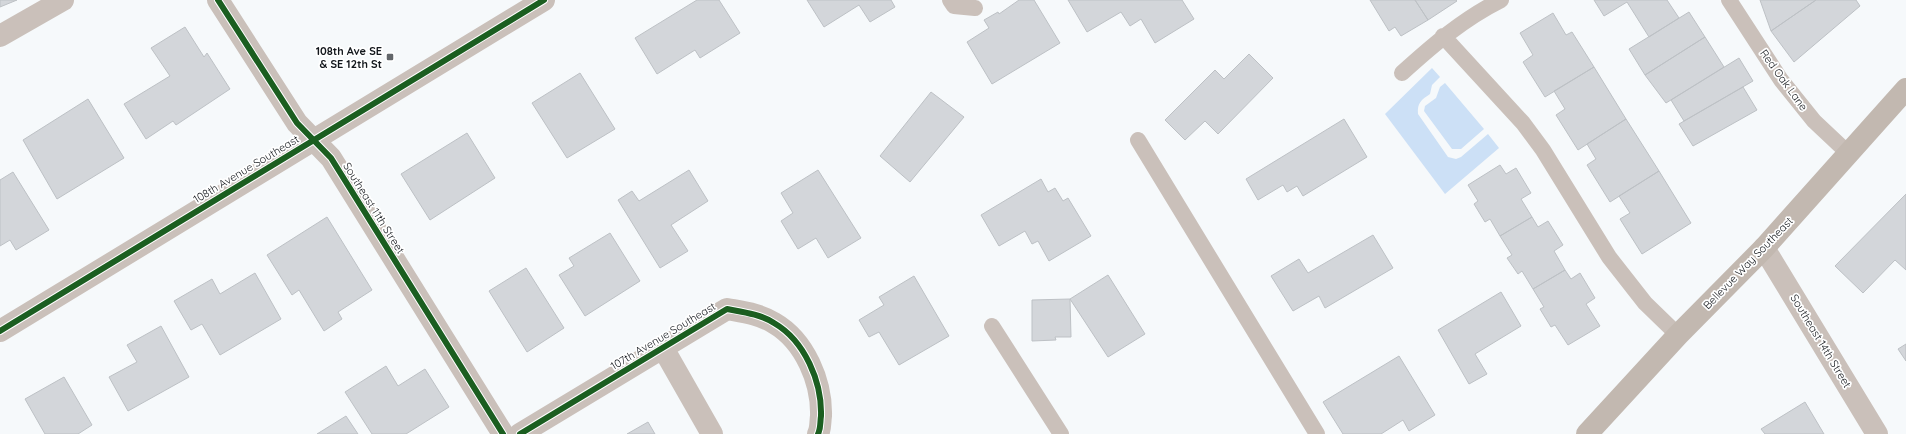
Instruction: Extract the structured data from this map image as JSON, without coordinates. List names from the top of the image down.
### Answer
{
  "streets": {
    "main road": ["Bellevue Way Southeast"],
    "street": [
      "108th Avenue Southeast",
      "Southeast 11th Street",
      "107th Avenue Southeast",
      "Southeast 14th Street"
    ],
    "lane": ["Red Oak Lane"]
  },
  "crossings": [
    ["Red Oak Lane", "Bellevue Way Southeast"],
    ["108th Avenue Southeast", "Southeast 11th Street"],
    ["Bellevue Way Southeast", "Southeast 14th Street"]
  ],
  "places": {
    "transit": ["108th Ave SE & SE 12th St"]
  }
}
